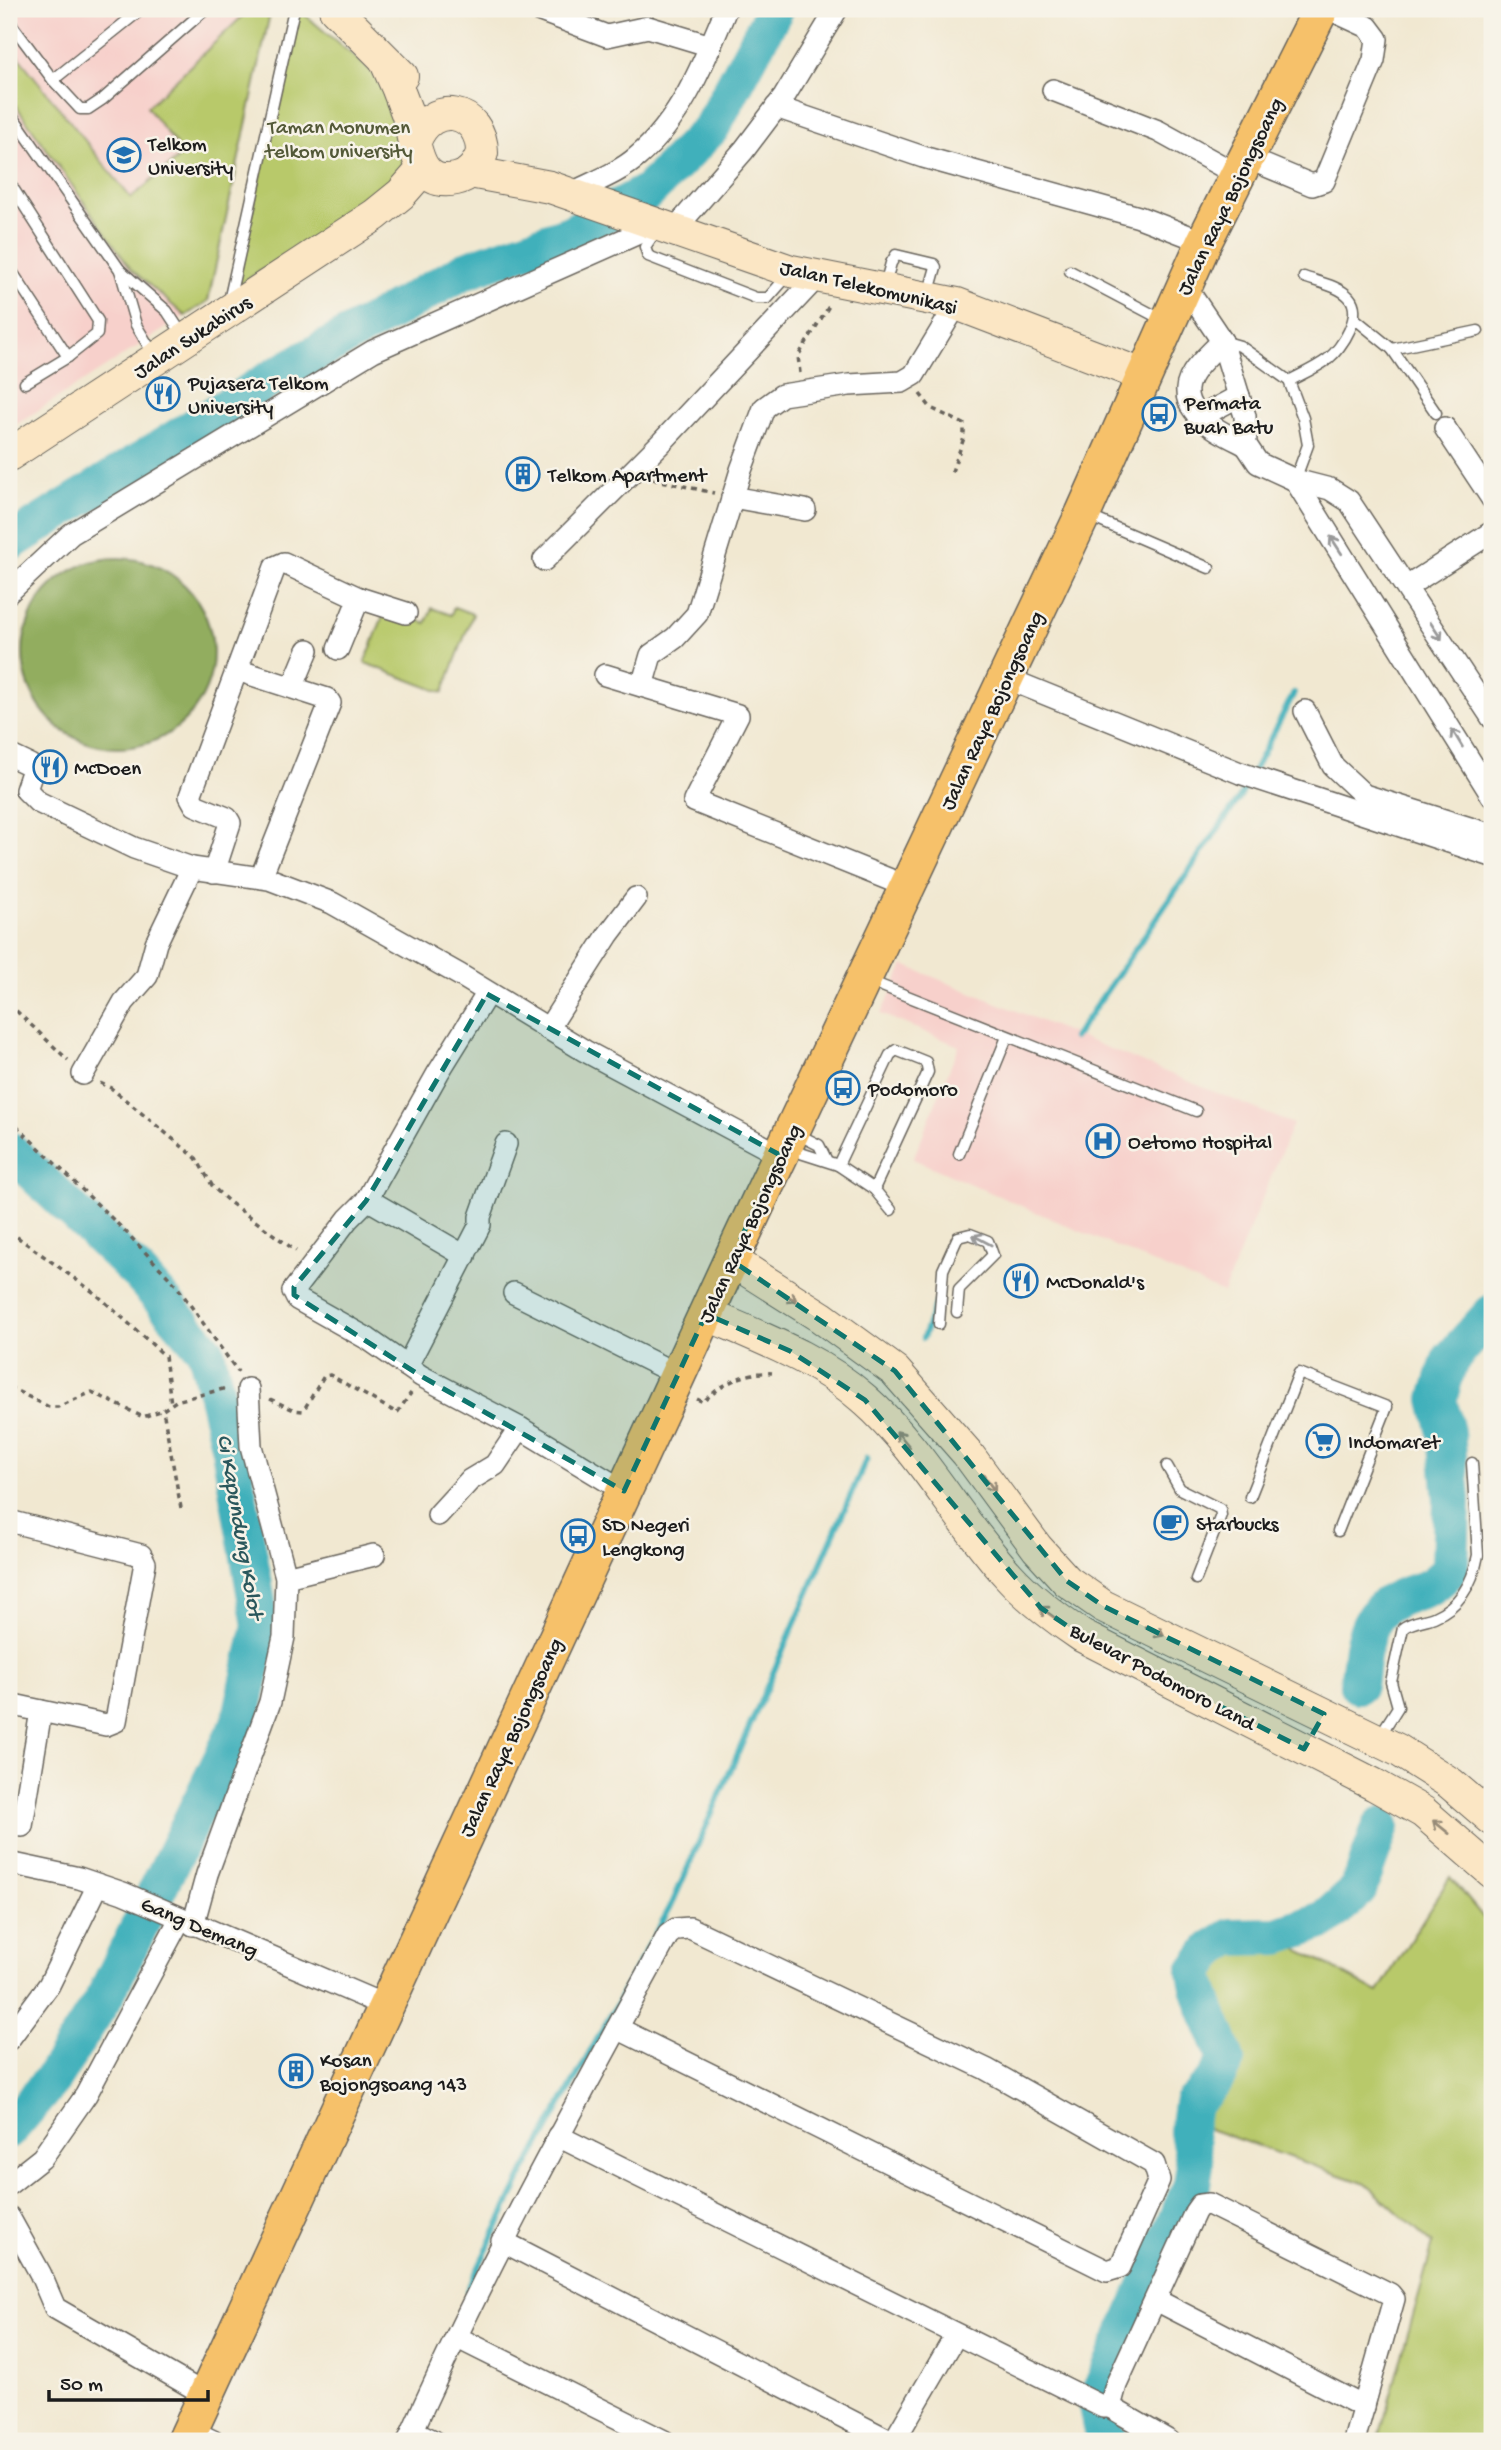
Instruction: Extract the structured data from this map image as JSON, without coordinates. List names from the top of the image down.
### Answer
{
  "streets": {
    "main road": ["Jalan Raya Bojongsoang"],
    "street": [
      "Jalan Telekomunikasi",
      "Jalan Sukabirus",
      "Bulevar Podomoro Land",
      "Gang Demang"
    ]
  },
  "crossings": [
    ["Jalan Raya Bojongsoang", "Jalan Telekomunikasi"],
    ["Jalan Raya Bojongsoang", "Bulevar Podomoro Land"],
    ["Jalan Raya Bojongsoang", "Gang Demang"],
    ["Jalan Telekomunikasi", "Jalan Sukabirus"]
  ],
  "water": ["Ci Kapundung Kolot"],
  "parks": ["Taman Monumen telkom university"],
  "places": {
    "school or university": ["Telkom University"],
    "restaurant": ["Pujasera Telkom University", "McDoen", "McDonald's"],
    "bus stop": ["Permata Buah Batu", "Podomoro", "SD Negeri Lengkong"],
    "building": ["Telkom Apartment", "Kosan Bojongsoang 143"],
    "hospital": ["Oetomo Hospital"],
    "supermarket": ["Indomaret"],
    "cafe": ["Starbucks"]
  },
  "scale_bar": "50 m"
}
